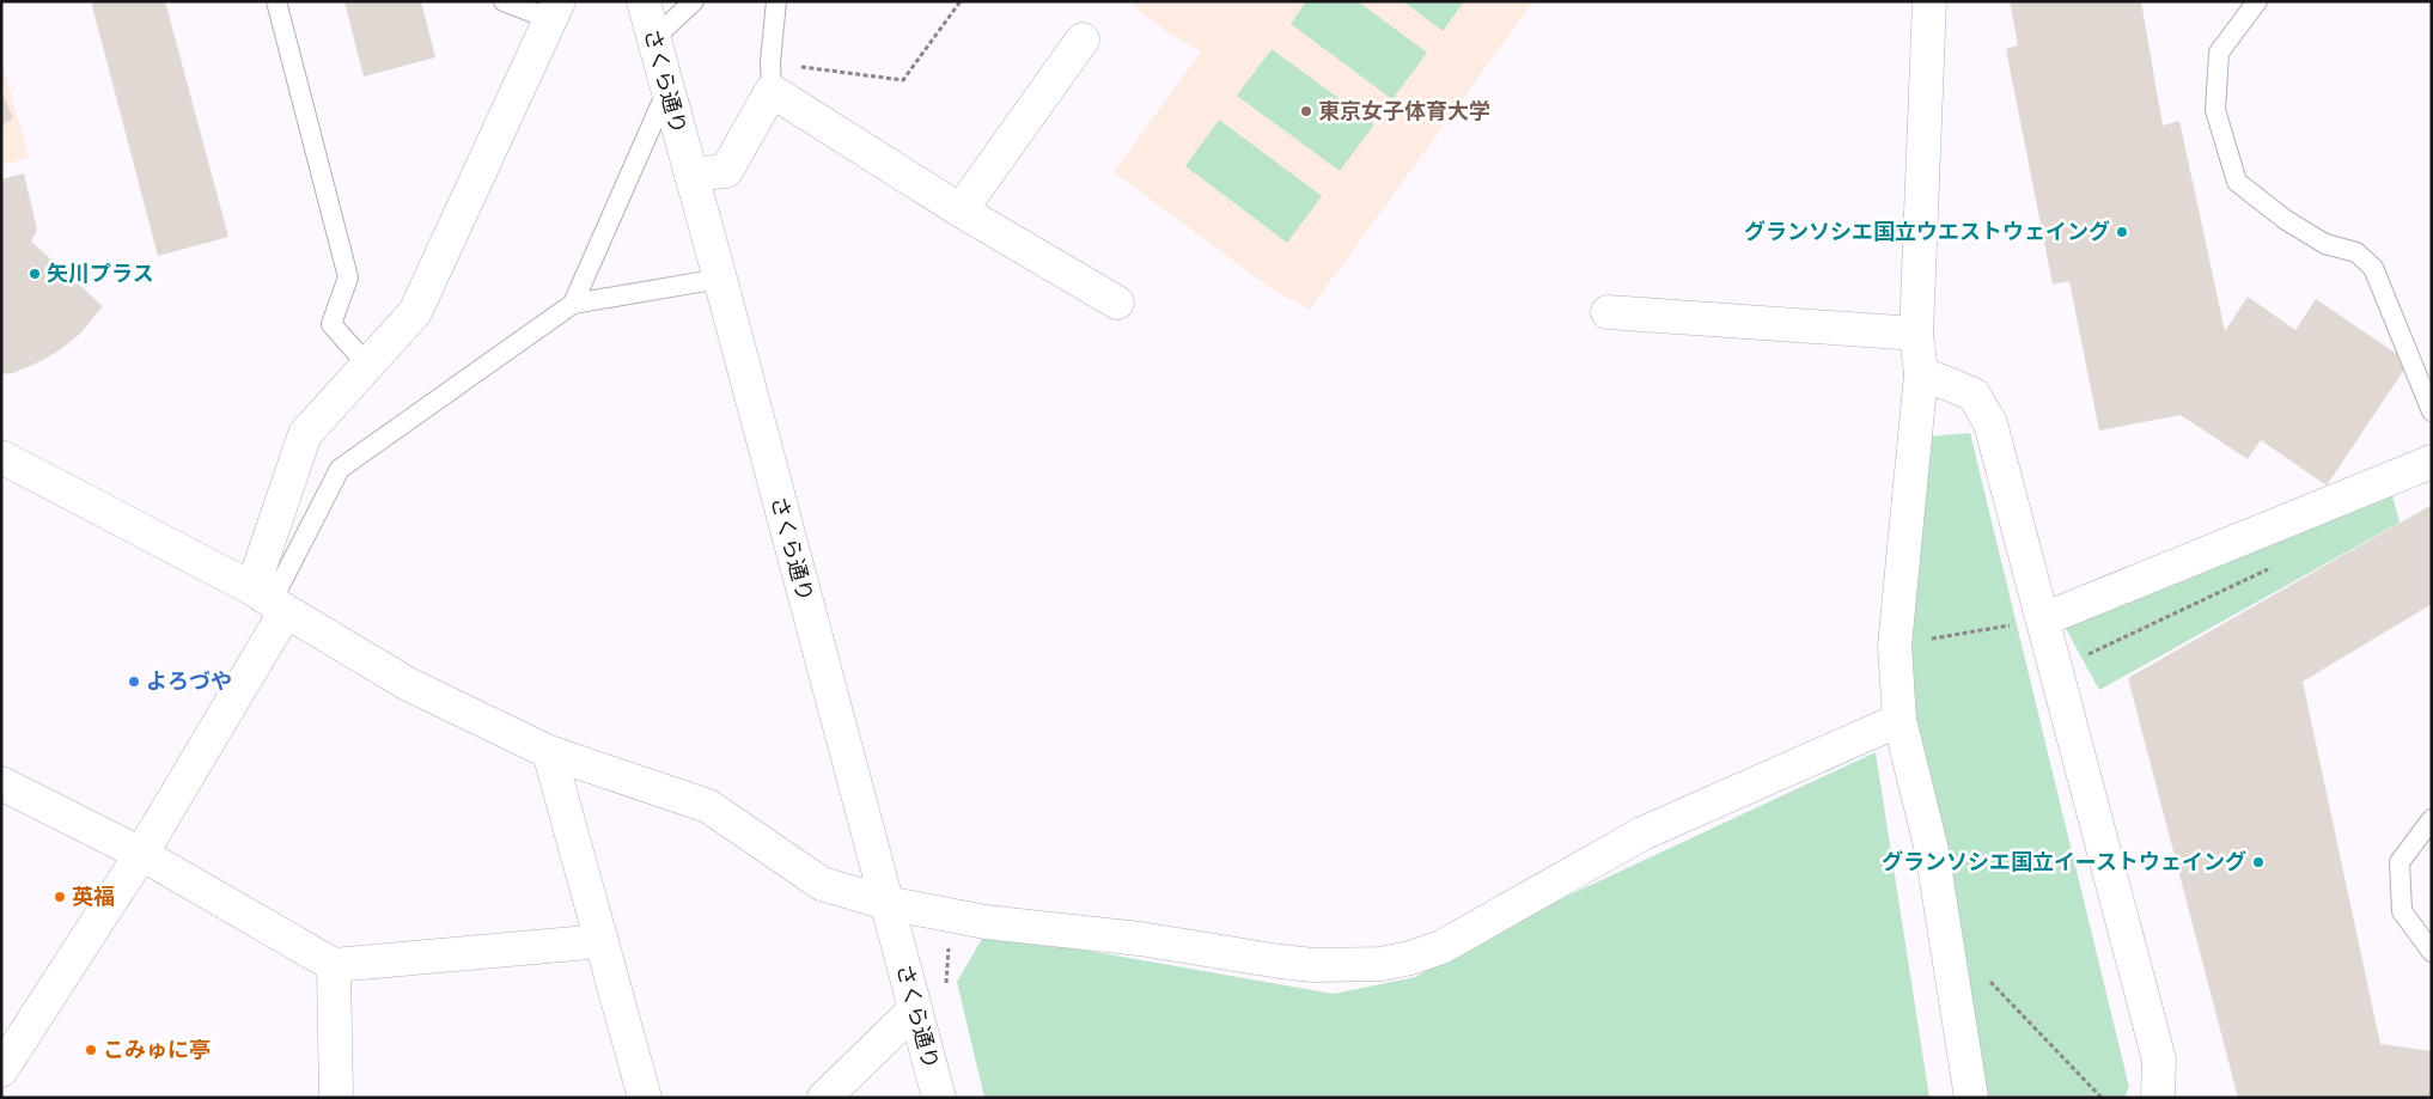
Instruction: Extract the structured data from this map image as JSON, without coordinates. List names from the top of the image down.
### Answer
{
  "streets": {
    "street": ["さくら通り"]
  },
  "places": [
    "東京女子体育大学",
    "グランソシエ国立ウエストウェイング",
    "矢川プラス",
    "よろづや",
    "グランソシエ国立イーストウェイング",
    "英福",
    "こみゅに亭"
  ]
}
